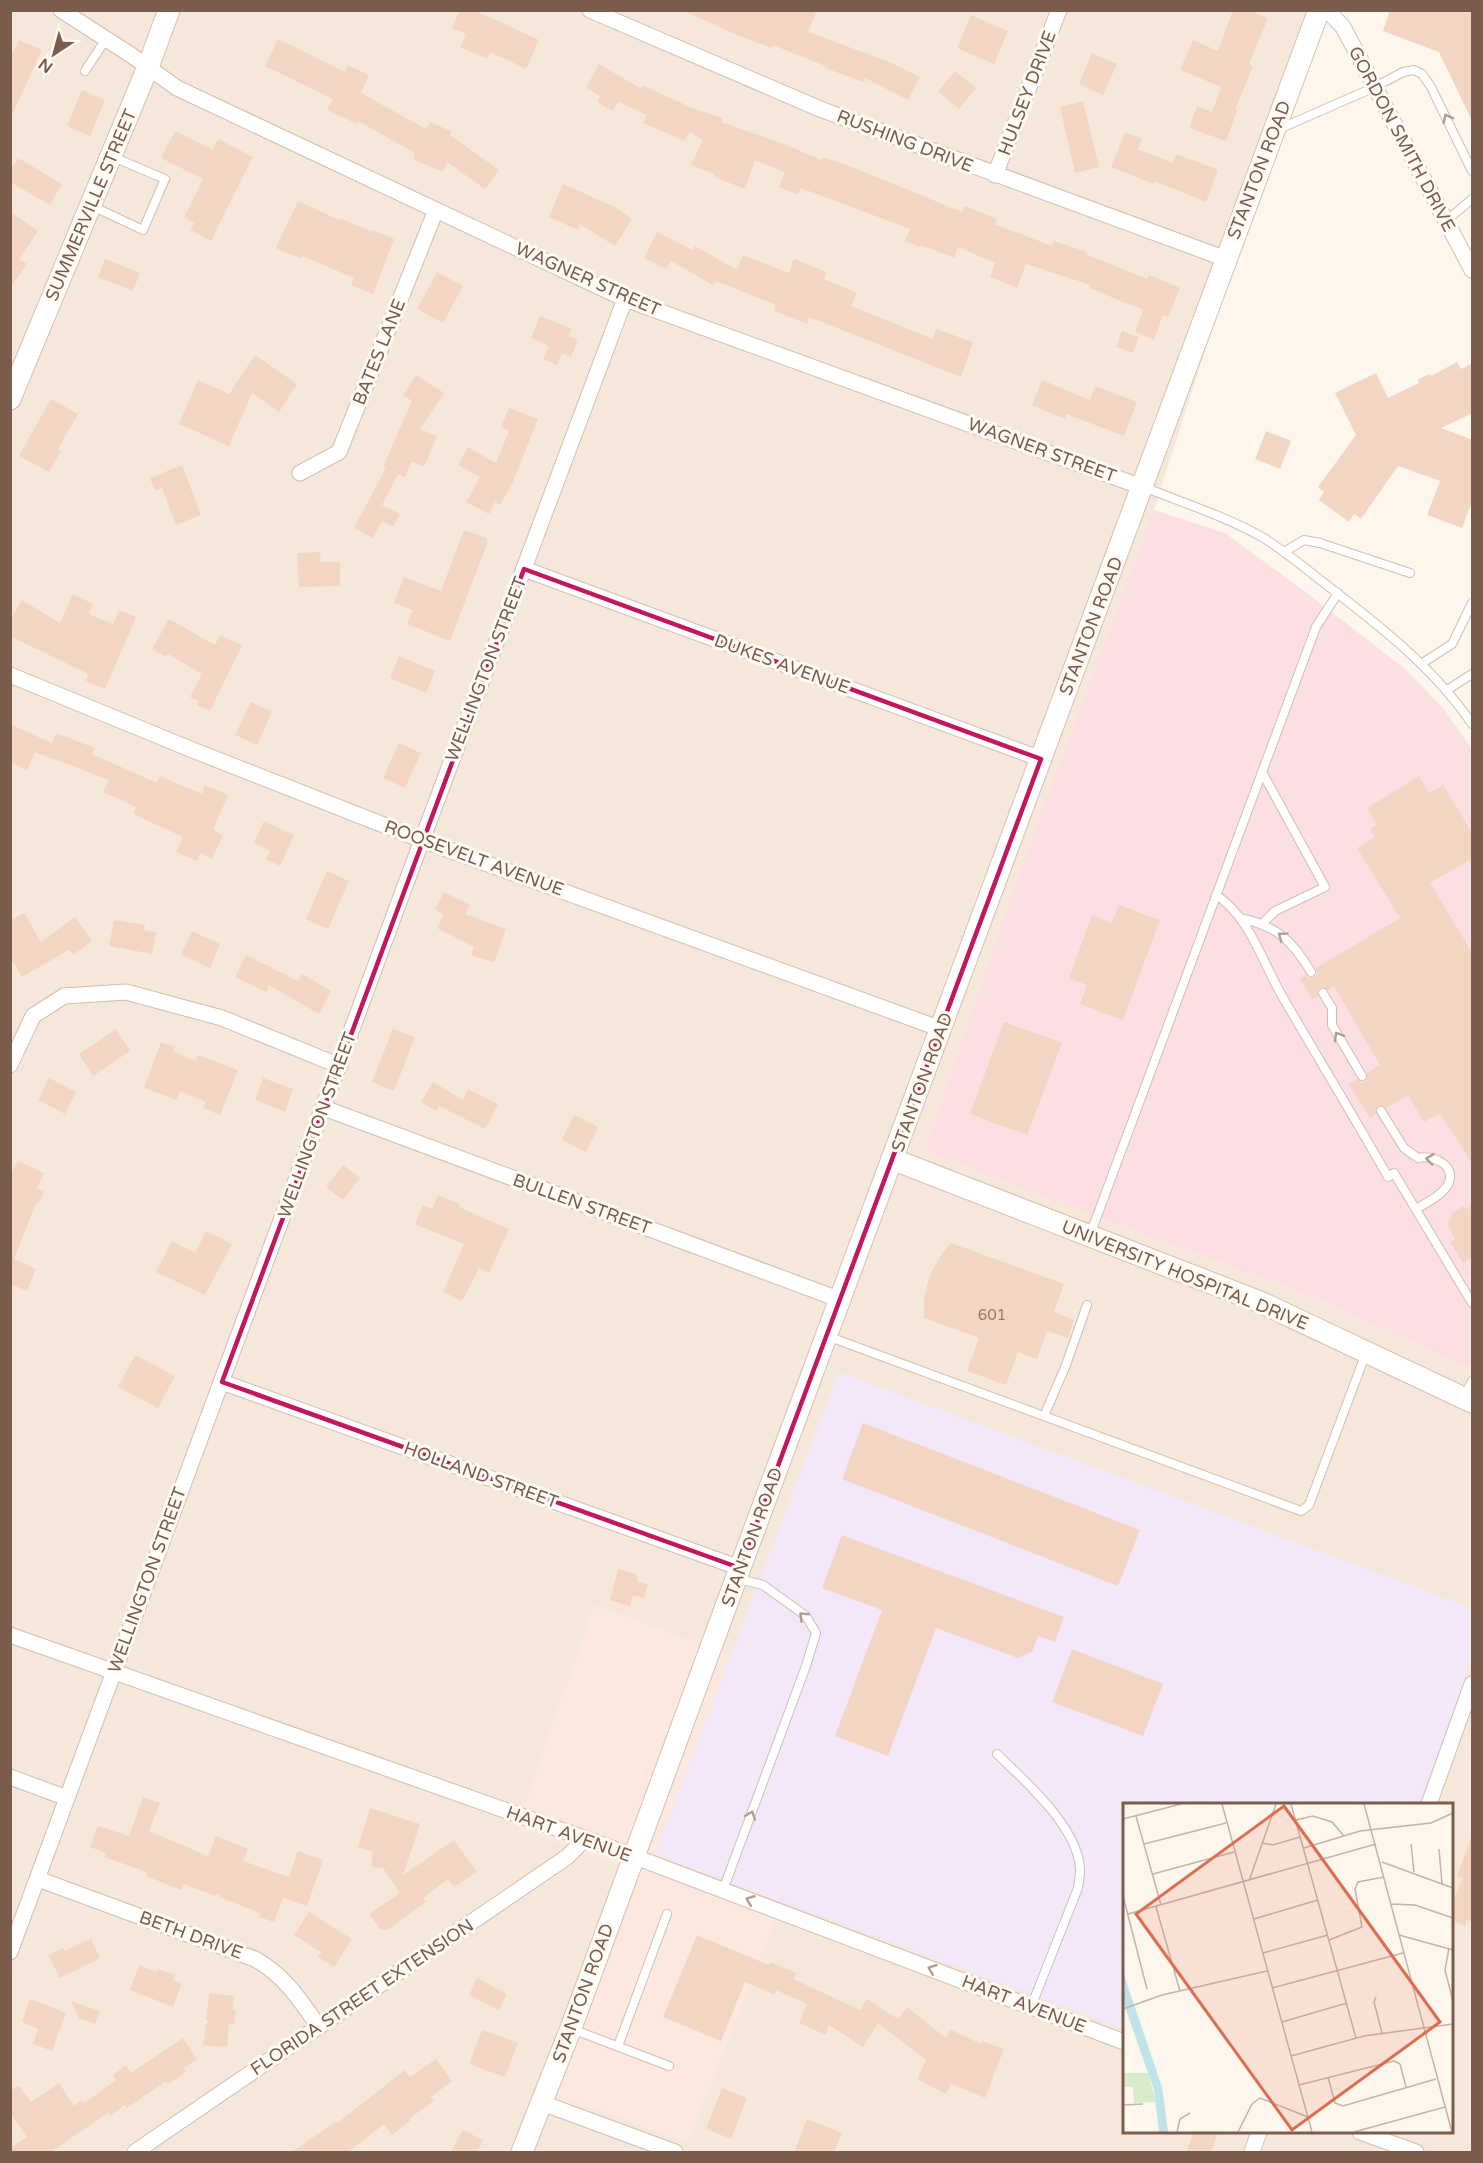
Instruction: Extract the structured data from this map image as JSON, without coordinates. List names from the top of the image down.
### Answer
{
  "streets": {
    "street": [
      "HULSEY DRIVE",
      "GORDON SMITH DRIVE",
      "RUSHING DRIVE",
      "STANTON ROAD",
      "SUMMERVILLE STREET",
      "WAGNER STREET",
      "BATES LANE",
      "DUKES AVENUE",
      "WELLINGTON STREET",
      "ROOSEVELT AVENUE",
      "BULLEN STREET",
      "UNIVERSITY HOSPITAL DRIVE",
      "HOLLAND STREET",
      "HART AVENUE",
      "BETH DRIVE",
      "FLORIDA STREET EXTENSION"
    ]
  },
  "crossings": [
    ["HULSEY DRIVE", "RUSHING DRIVE"],
    ["RUSHING DRIVE", "STANTON ROAD"],
    ["STANTON ROAD", "WAGNER STREET"],
    ["STANTON ROAD", "DUKES AVENUE"],
    ["STANTON ROAD", "ROOSEVELT AVENUE"],
    ["STANTON ROAD", "BULLEN STREET"],
    ["STANTON ROAD", "UNIVERSITY HOSPITAL DRIVE"],
    ["STANTON ROAD", "HOLLAND STREET"],
    ["STANTON ROAD", "HART AVENUE"],
    ["SUMMERVILLE STREET", "WAGNER STREET"],
    ["WAGNER STREET", "BATES LANE"],
    ["WAGNER STREET", "WELLINGTON STREET"],
    ["DUKES AVENUE", "WELLINGTON STREET"],
    ["WELLINGTON STREET", "ROOSEVELT AVENUE"],
    ["WELLINGTON STREET", "BULLEN STREET"],
    ["WELLINGTON STREET", "HOLLAND STREET"],
    ["WELLINGTON STREET", "HART AVENUE"],
    ["WELLINGTON STREET", "BETH DRIVE"],
    ["HART AVENUE", "FLORIDA STREET EXTENSION"],
    ["BETH DRIVE", "FLORIDA STREET EXTENSION"]
  ],
  "house_numbers": ["601"],
  "north": "bottom left"
}
